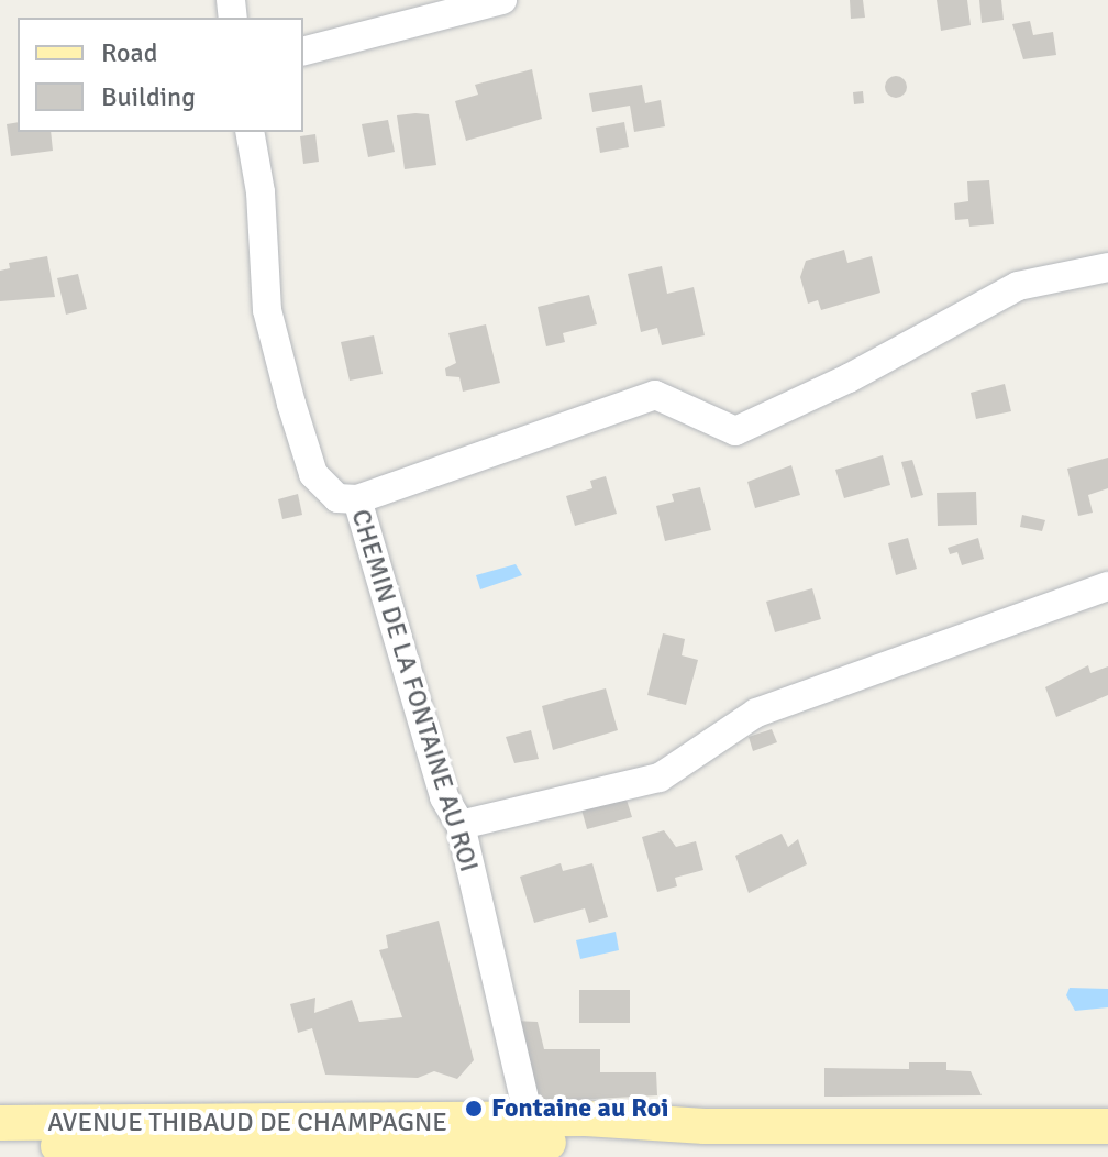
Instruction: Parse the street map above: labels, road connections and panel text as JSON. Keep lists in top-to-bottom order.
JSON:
{
  "streets": {
    "main road": ["AVENUE THIBAUD DE CHAMPAGNE"],
    "street": ["CHEMIN DE LA FONTAINE AU ROI"]
  },
  "crossings": [
    ["CHEMIN DE LA FONTAINE AU ROI", "AVENUE THIBAUD DE CHAMPAGNE"]
  ],
  "places": ["Fontaine au Roi"],
  "legend": ["Road", "Building"]
}
